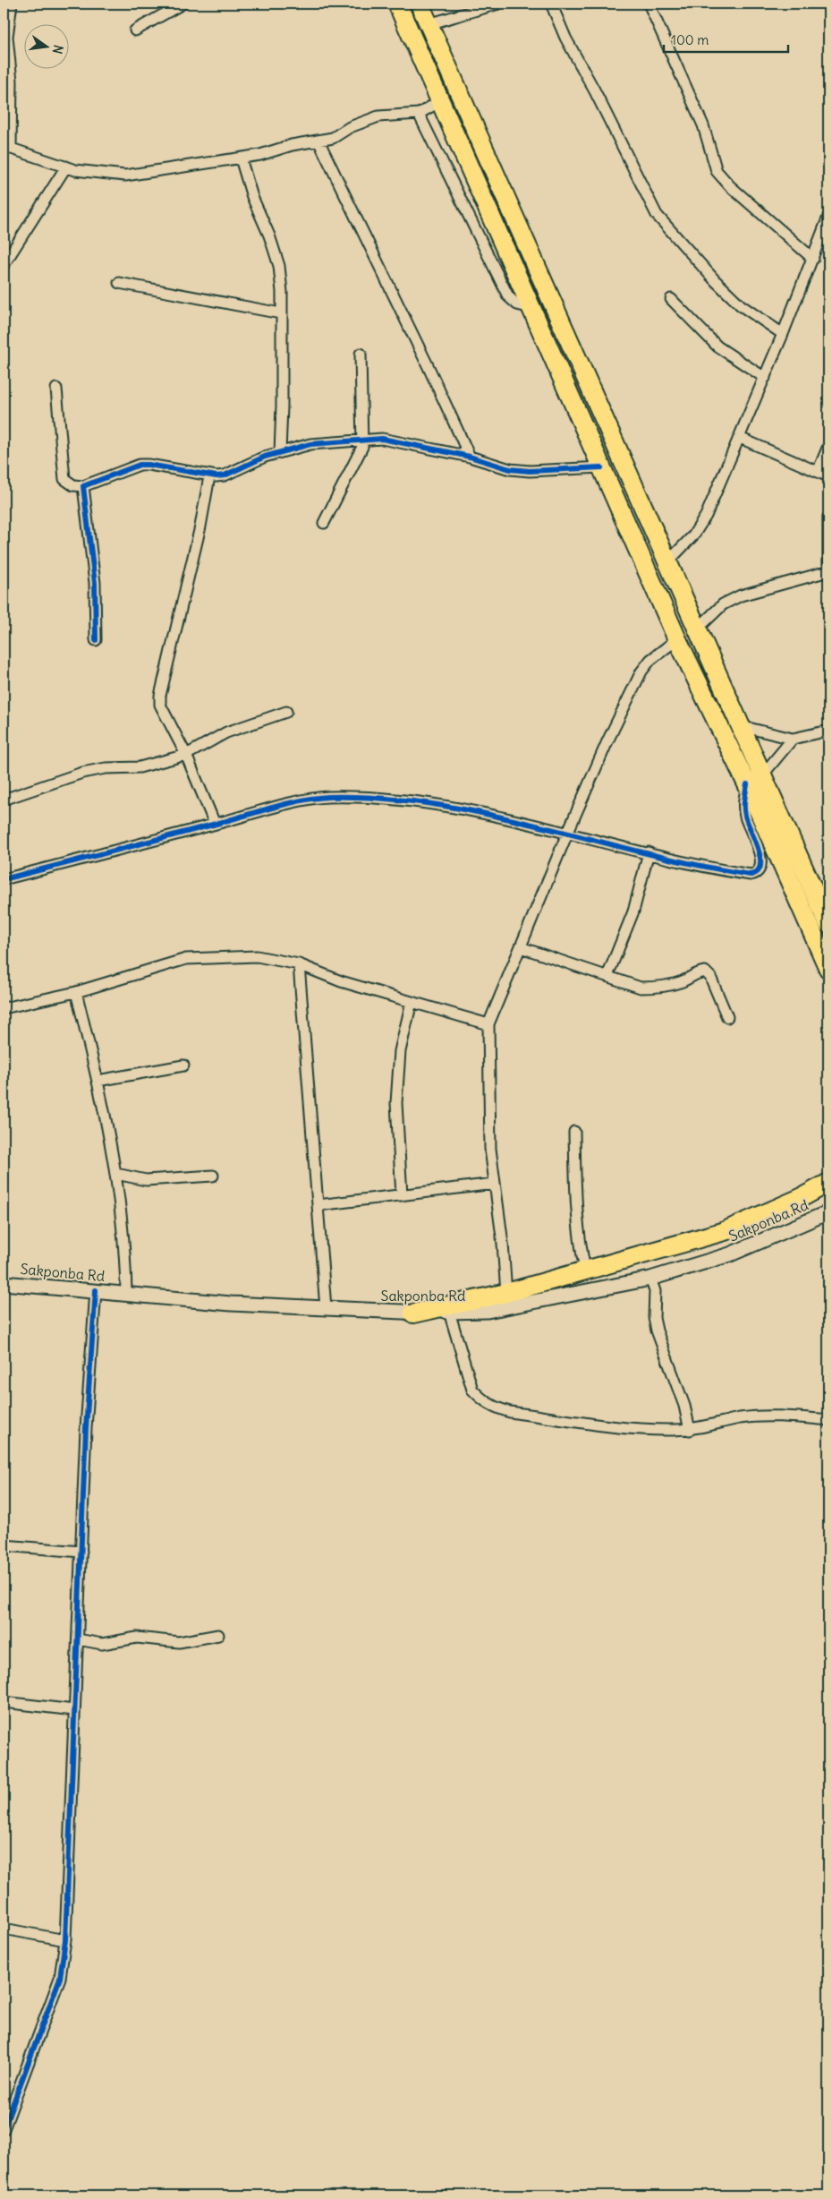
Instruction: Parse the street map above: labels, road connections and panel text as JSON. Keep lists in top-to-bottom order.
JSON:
{
  "streets": {
    "main road": ["Sakponba Rd"]
  },
  "scale_bar": "100 m",
  "north": "right"
}
